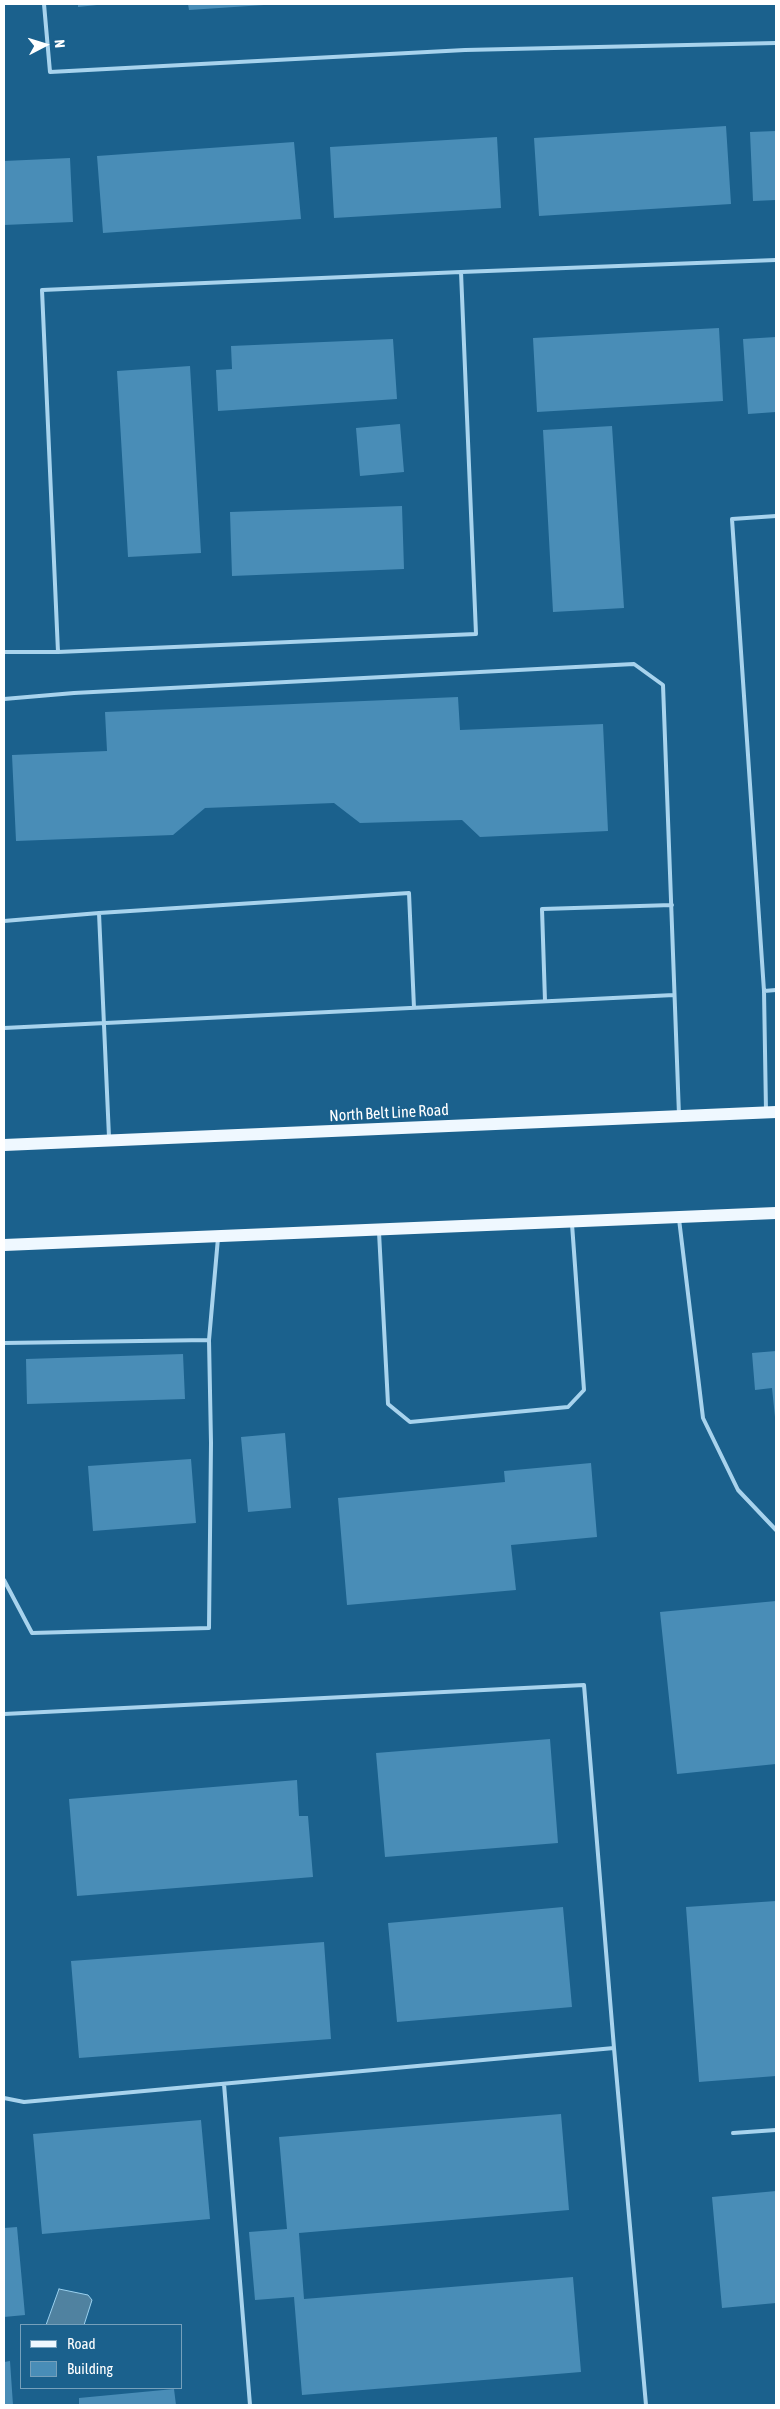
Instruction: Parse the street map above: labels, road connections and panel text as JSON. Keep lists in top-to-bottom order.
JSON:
{
  "streets": {
    "main road": ["North Belt Line Road"]
  },
  "legend": ["Road", "Building"],
  "north": "right"
}
